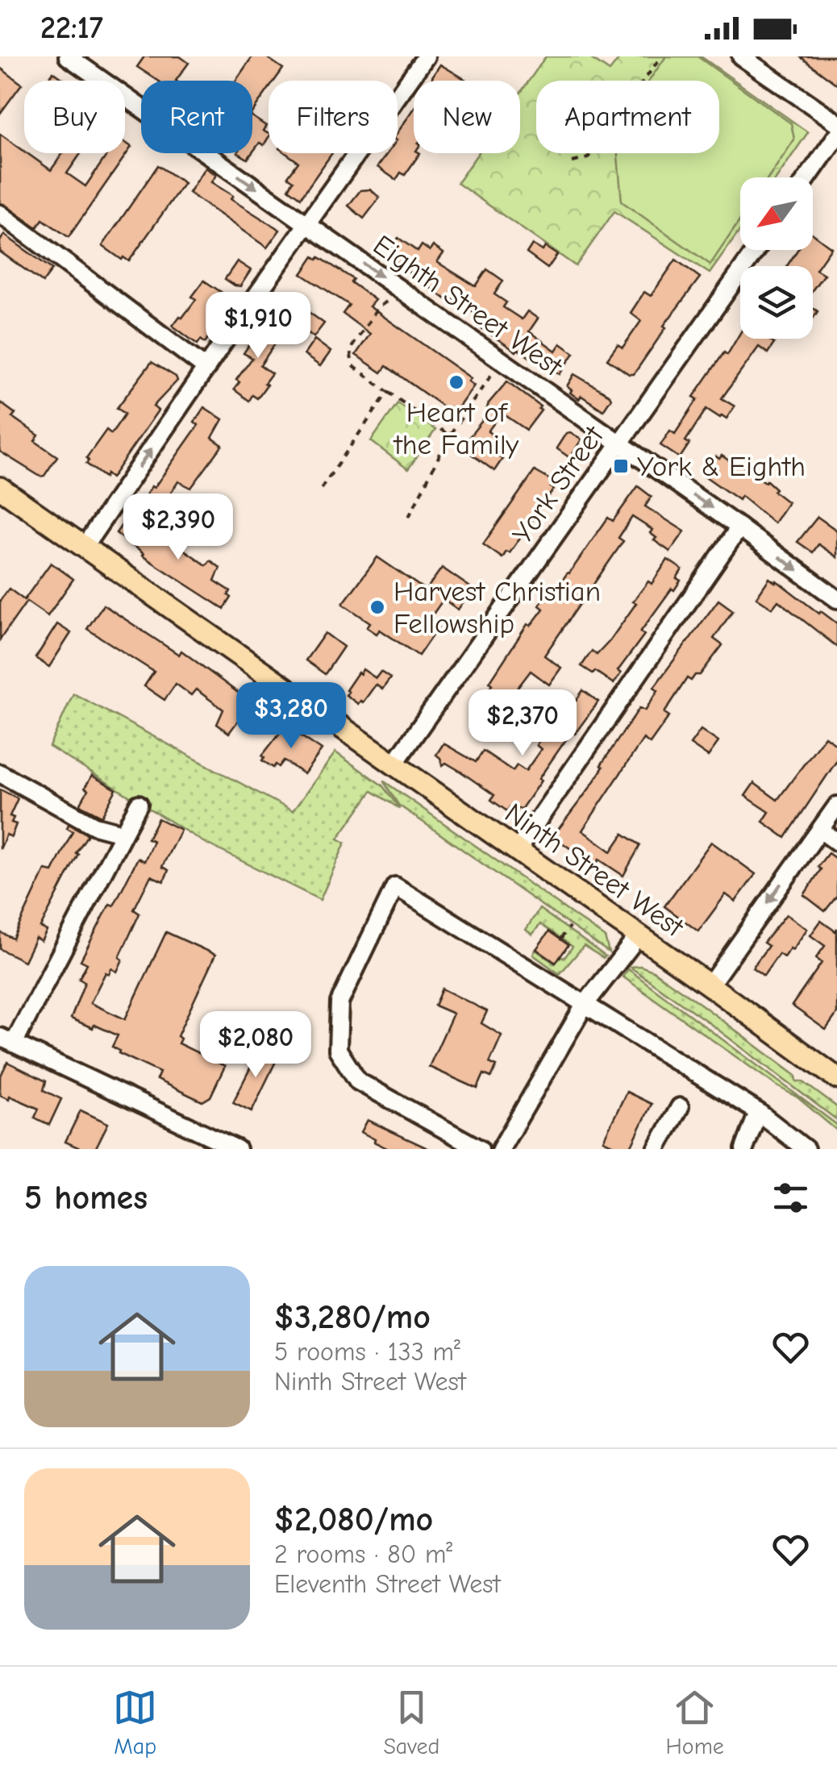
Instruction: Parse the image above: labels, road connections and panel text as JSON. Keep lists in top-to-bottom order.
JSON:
{
  "streets": {
    "main road": ["Ninth Street West"],
    "street": ["Eighth Street West", "York Street"]
  },
  "crossings": [
    ["Eighth Street West", "York Street"],
    ["York Street", "Ninth Street West"]
  ],
  "one_way": ["Eighth Street West"],
  "places": {
    "other": ["Heart of the Family", "Harvest Christian Fellowship"],
    "transit": ["York & Eighth"]
  },
  "north": "bottom left",
  "page": {
    "status": "22:17",
    "chip": [
      "Buy",
      "Rent",
      "Filters",
      "New",
      "Apartment"
    ],
    "price": [
      "$1,910",
      "$2,390",
      "$3,280",
      "$2,370",
      "$2,080"
    ],
    "heading": "5 homes",
    "list": [
      {
        "name": "$3,280/mo",
        "note": "5 rooms · 133 m² · Ninth Street West"
      },
      {
        "name": "$2,080/mo",
        "note": "2 rooms · 80 m² · Eleventh Street West"
      }
    ],
    "tabs": ["Map", "Saved", "Home"]
  }
}
